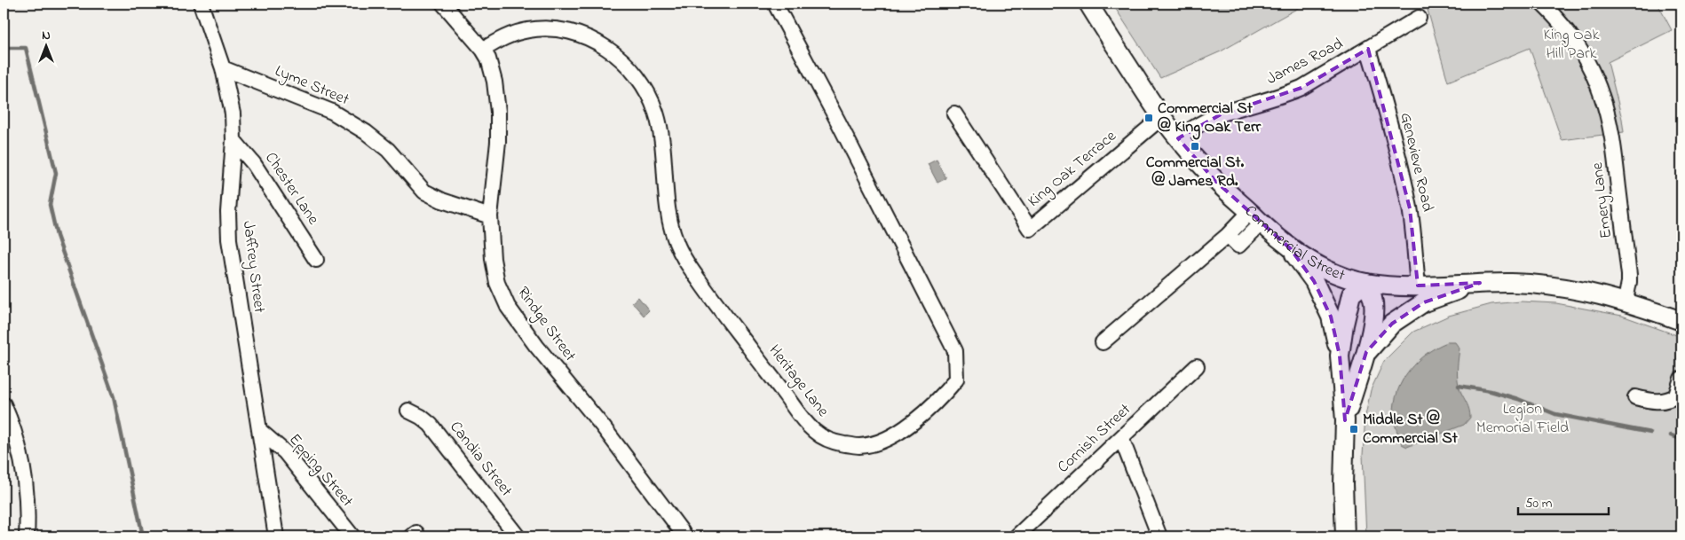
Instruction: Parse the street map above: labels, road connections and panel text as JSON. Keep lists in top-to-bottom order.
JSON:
{
  "streets": {
    "main road": ["Commercial Street"],
    "street": [
      "James Road",
      "Lyme Street",
      "Genevieve Road",
      "King Oak Terrace",
      "Chester Lane",
      "Emery Lane",
      "Jaffrey Street",
      "Rindge Street",
      "Heritage Lane",
      "Cornish Street",
      "Candia Street",
      "Epping Street"
    ]
  },
  "crossings": [
    ["James Road", "Genevieve Road"],
    ["James Road", "Commercial Street"],
    ["Lyme Street", "Jaffrey Street"],
    ["Lyme Street", "Rindge Street"],
    ["Genevieve Road", "Commercial Street"],
    ["King Oak Terrace", "Commercial Street"],
    ["Chester Lane", "Jaffrey Street"],
    ["Emery Lane", "Commercial Street"],
    ["Jaffrey Street", "Epping Street"],
    ["Rindge Street", "Heritage Lane"]
  ],
  "parks": ["King Oak Hill Park", "Legion Memorial Field"],
  "places": {
    "transit": ["Commercial St @ King Oak Terr", "Commercial St. @ James Rd.", "Middle St @ Commercial St"]
  },
  "scale_bar": "50 m",
  "north": "top"
}
